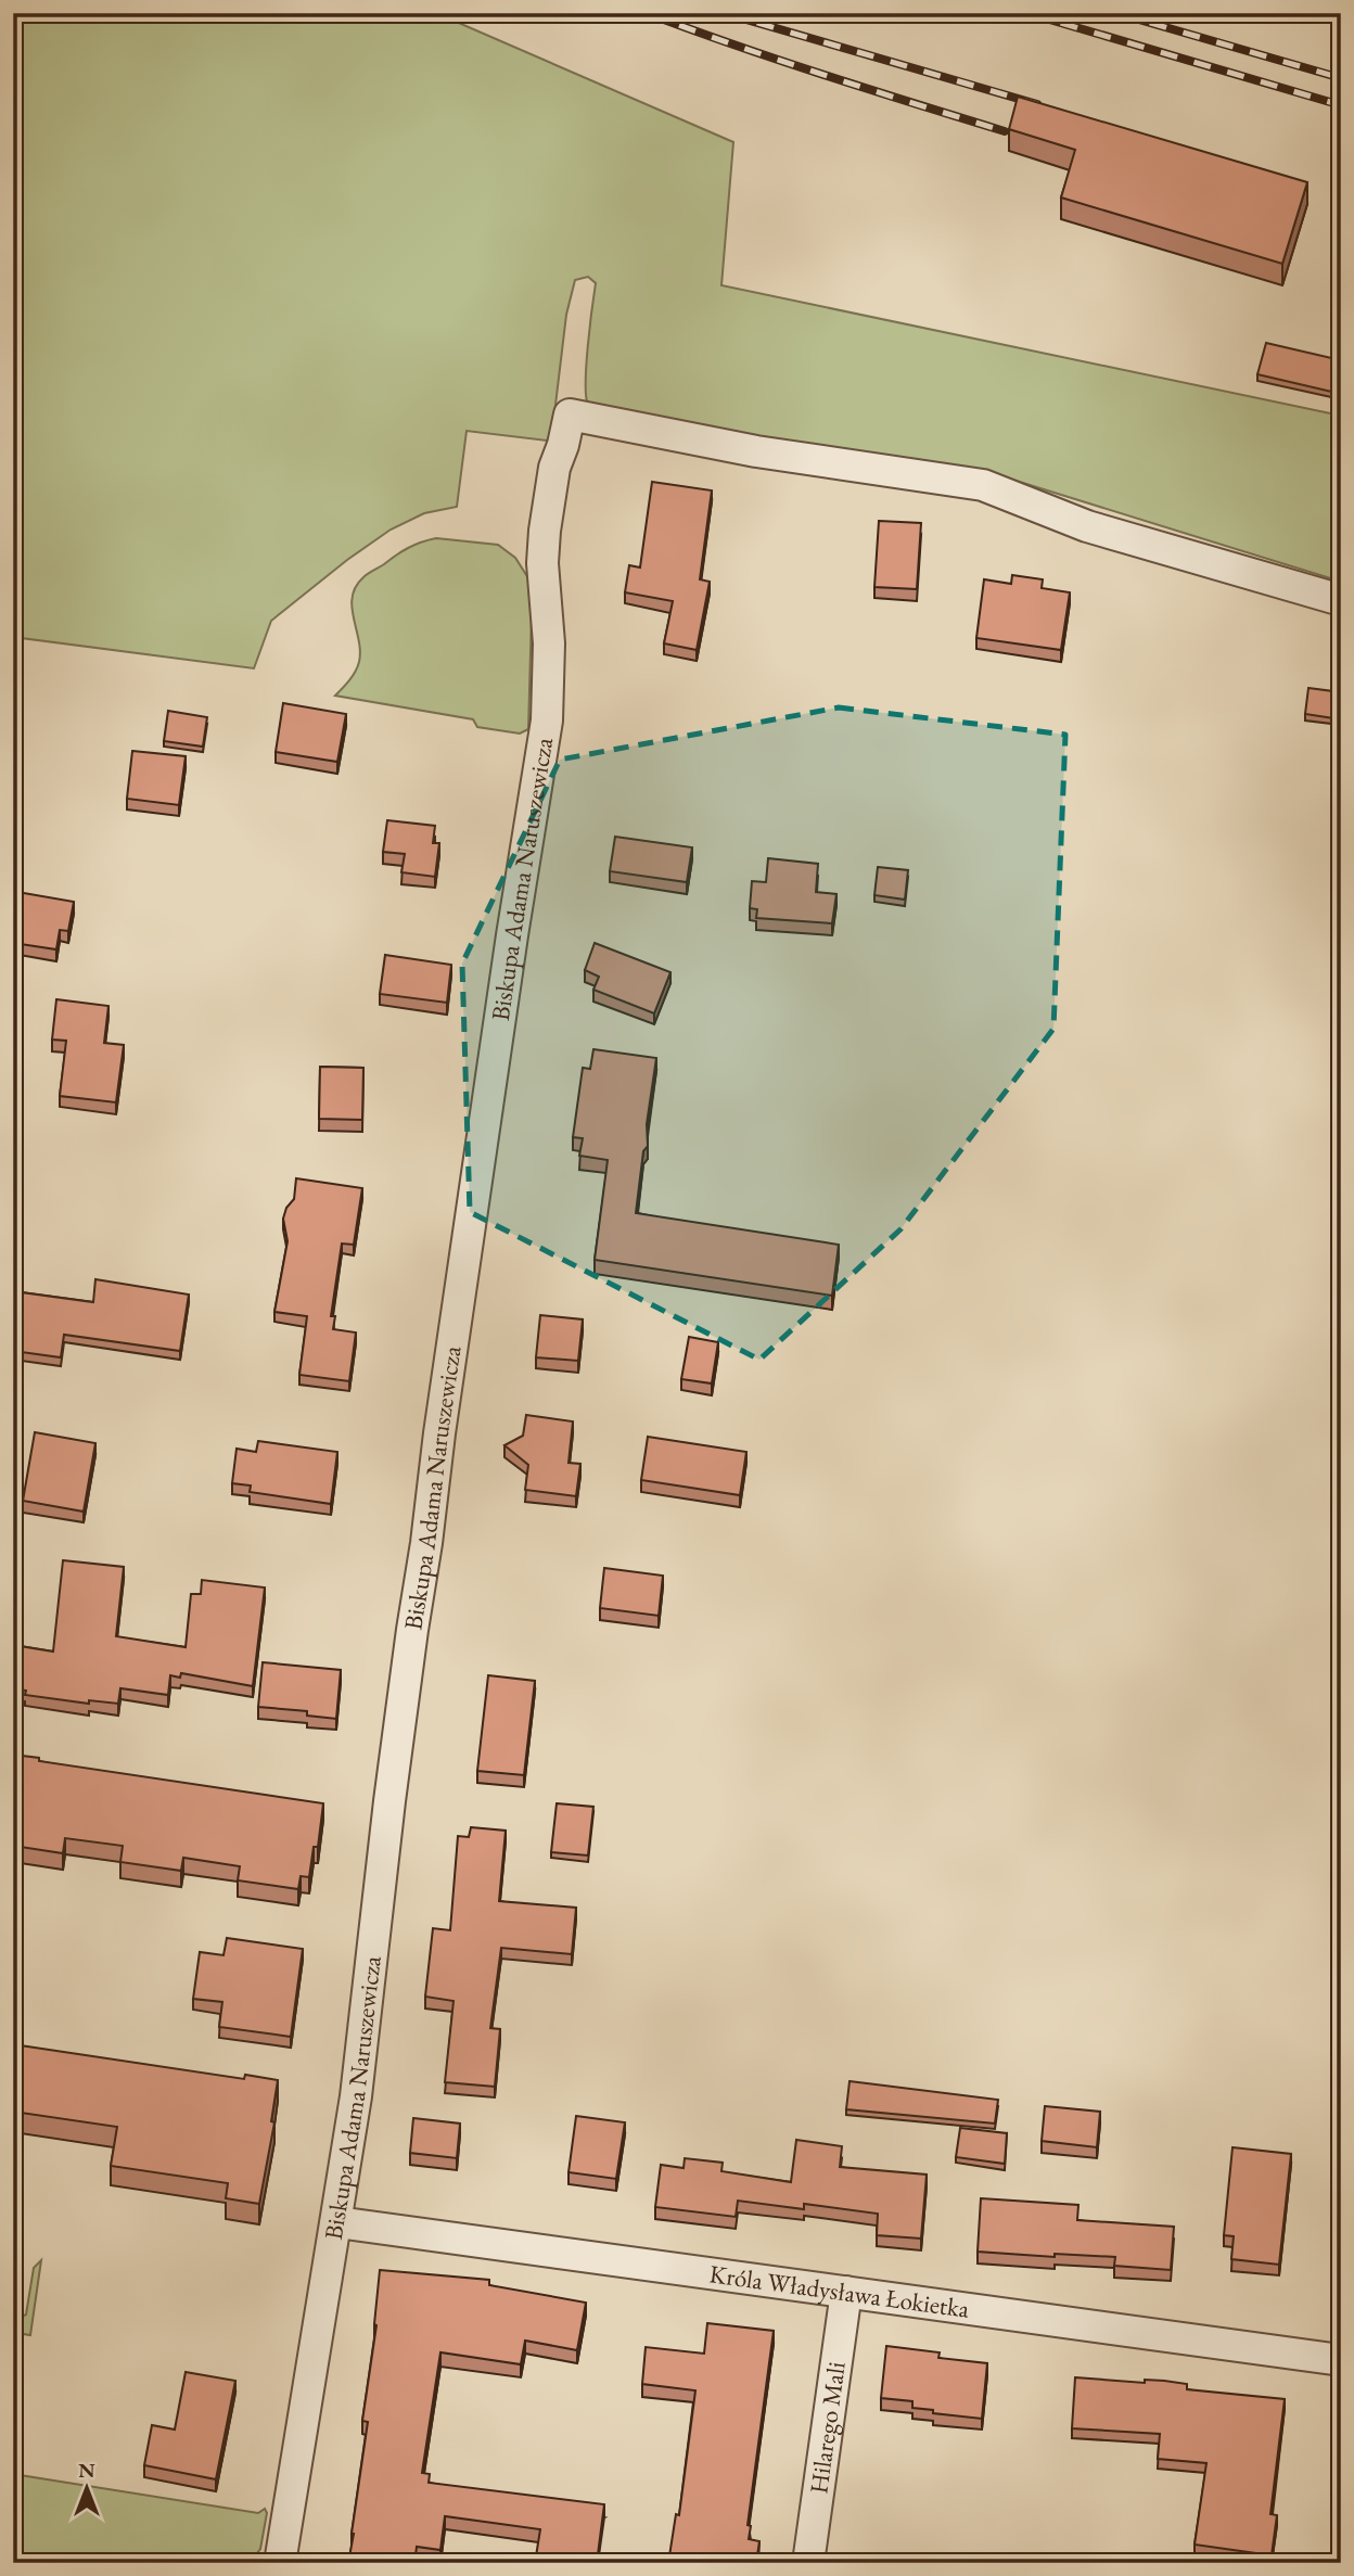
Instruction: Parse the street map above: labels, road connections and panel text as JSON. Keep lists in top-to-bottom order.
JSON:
{
  "streets": {
    "street": ["Biskupa Adama Naruszewicza", "Króla Władysława Łokietka", "Hilarego Mali"]
  },
  "crossings": [
    ["Biskupa Adama Naruszewicza", "Króla Władysława Łokietka"],
    ["Króla Władysława Łokietka", "Hilarego Mali"]
  ],
  "north": "top"
}
